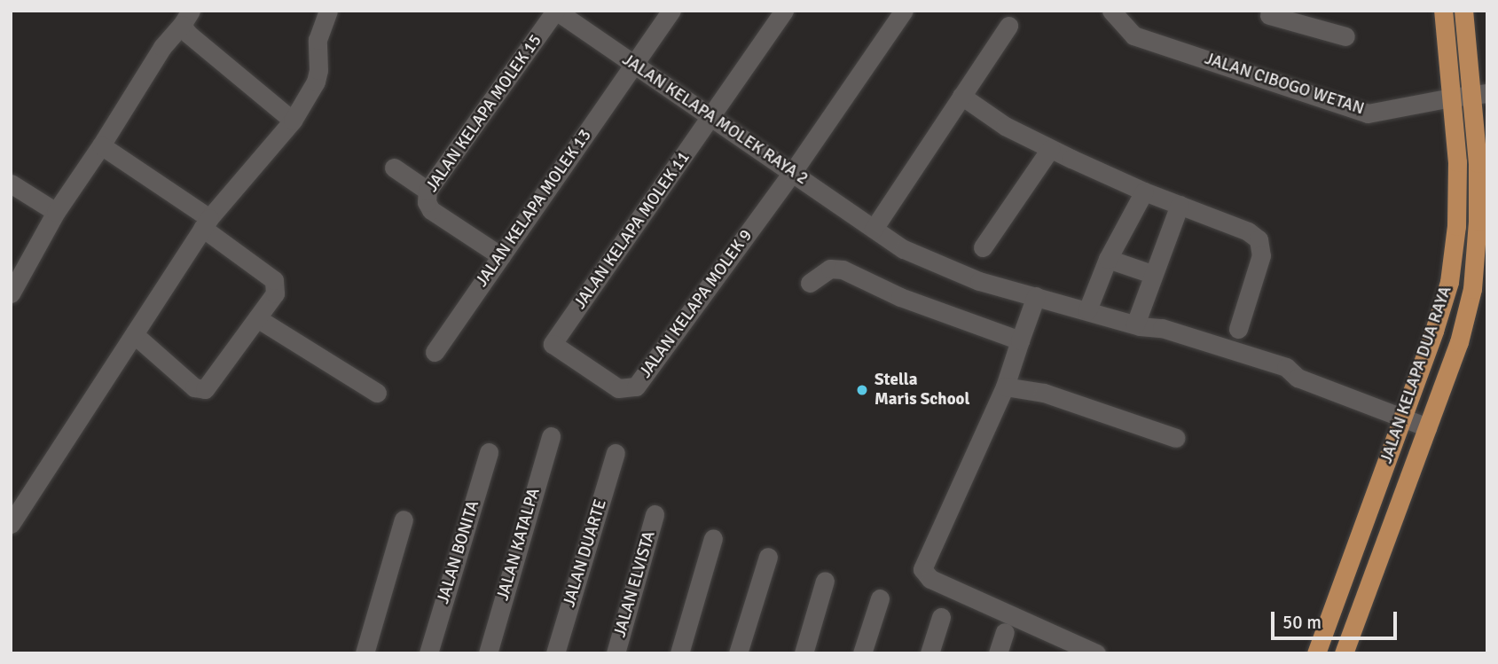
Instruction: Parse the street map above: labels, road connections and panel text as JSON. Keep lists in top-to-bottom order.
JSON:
{
  "streets": {
    "main road": ["JALAN KELAPA DUA RAYA"],
    "street": [
      "JALAN CIBOGO WETAN",
      "JALAN KELAPA MOLEK 15",
      "JALAN KELAPA MOLEK RAYA 2",
      "JALAN KELAPA MOLEK 13",
      "JALAN KELAPA MOLEK 11",
      "JALAN KELAPA MOLEK 9",
      "JALAN KATALPA",
      "JALAN BONITA",
      "JALAN DUARTE",
      "JALAN ELVISTA"
    ]
  },
  "crossings": [
    ["JALAN CIBOGO WETAN", "JALAN KELAPA DUA RAYA"],
    ["JALAN KELAPA MOLEK 15", "JALAN KELAPA MOLEK RAYA 2"],
    ["JALAN KELAPA MOLEK 15", "JALAN KELAPA MOLEK 13"],
    ["JALAN KELAPA MOLEK RAYA 2", "JALAN KELAPA MOLEK 13"],
    ["JALAN KELAPA MOLEK RAYA 2", "JALAN KELAPA MOLEK 11"],
    ["JALAN KELAPA MOLEK RAYA 2", "JALAN KELAPA MOLEK 9"],
    ["JALAN KELAPA MOLEK RAYA 2", "JALAN KELAPA DUA RAYA"],
    ["JALAN KELAPA MOLEK 11", "JALAN KELAPA MOLEK 9"]
  ],
  "places": ["Stella Maris School"],
  "scale_bar": "50 m"
}
